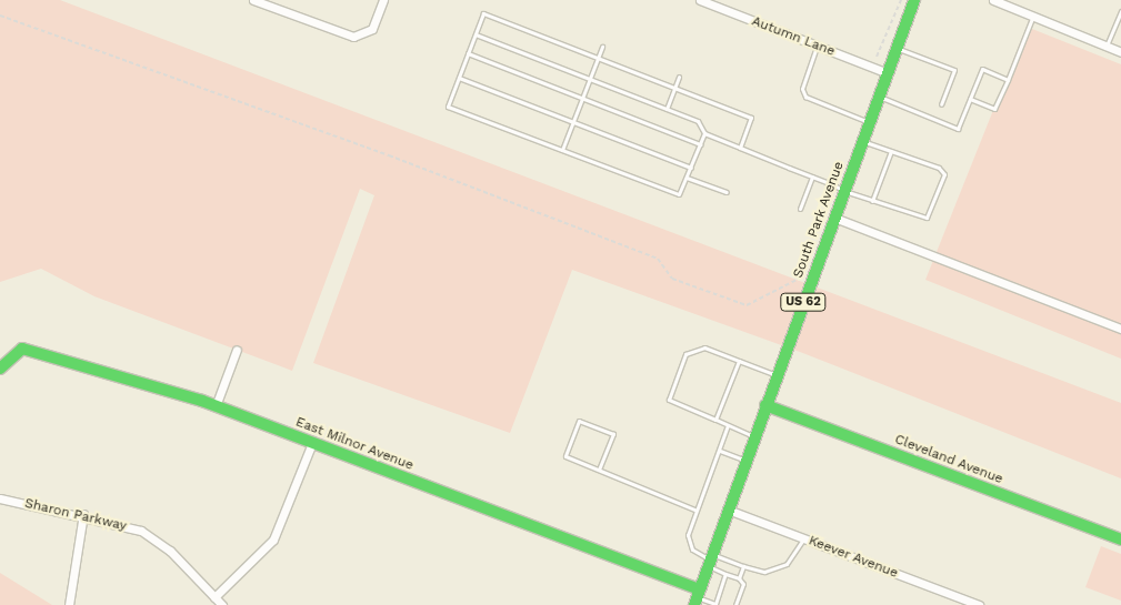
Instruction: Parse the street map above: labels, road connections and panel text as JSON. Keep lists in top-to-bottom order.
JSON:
{
  "streets": {
    "street": [
      "Autumn Lane",
      "South Park Avenue",
      "US 62",
      "East Milnor Avenue",
      "Cleveland Avenue",
      "Sharon Parkway",
      "Keever Avenue"
    ]
  },
  "crossings": [
    ["Autumn Lane", "South Park Avenue"],
    ["South Park Avenue", "East Milnor Avenue"],
    ["South Park Avenue", "Cleveland Avenue"],
    ["South Park Avenue", "Keever Avenue"]
  ]
}
